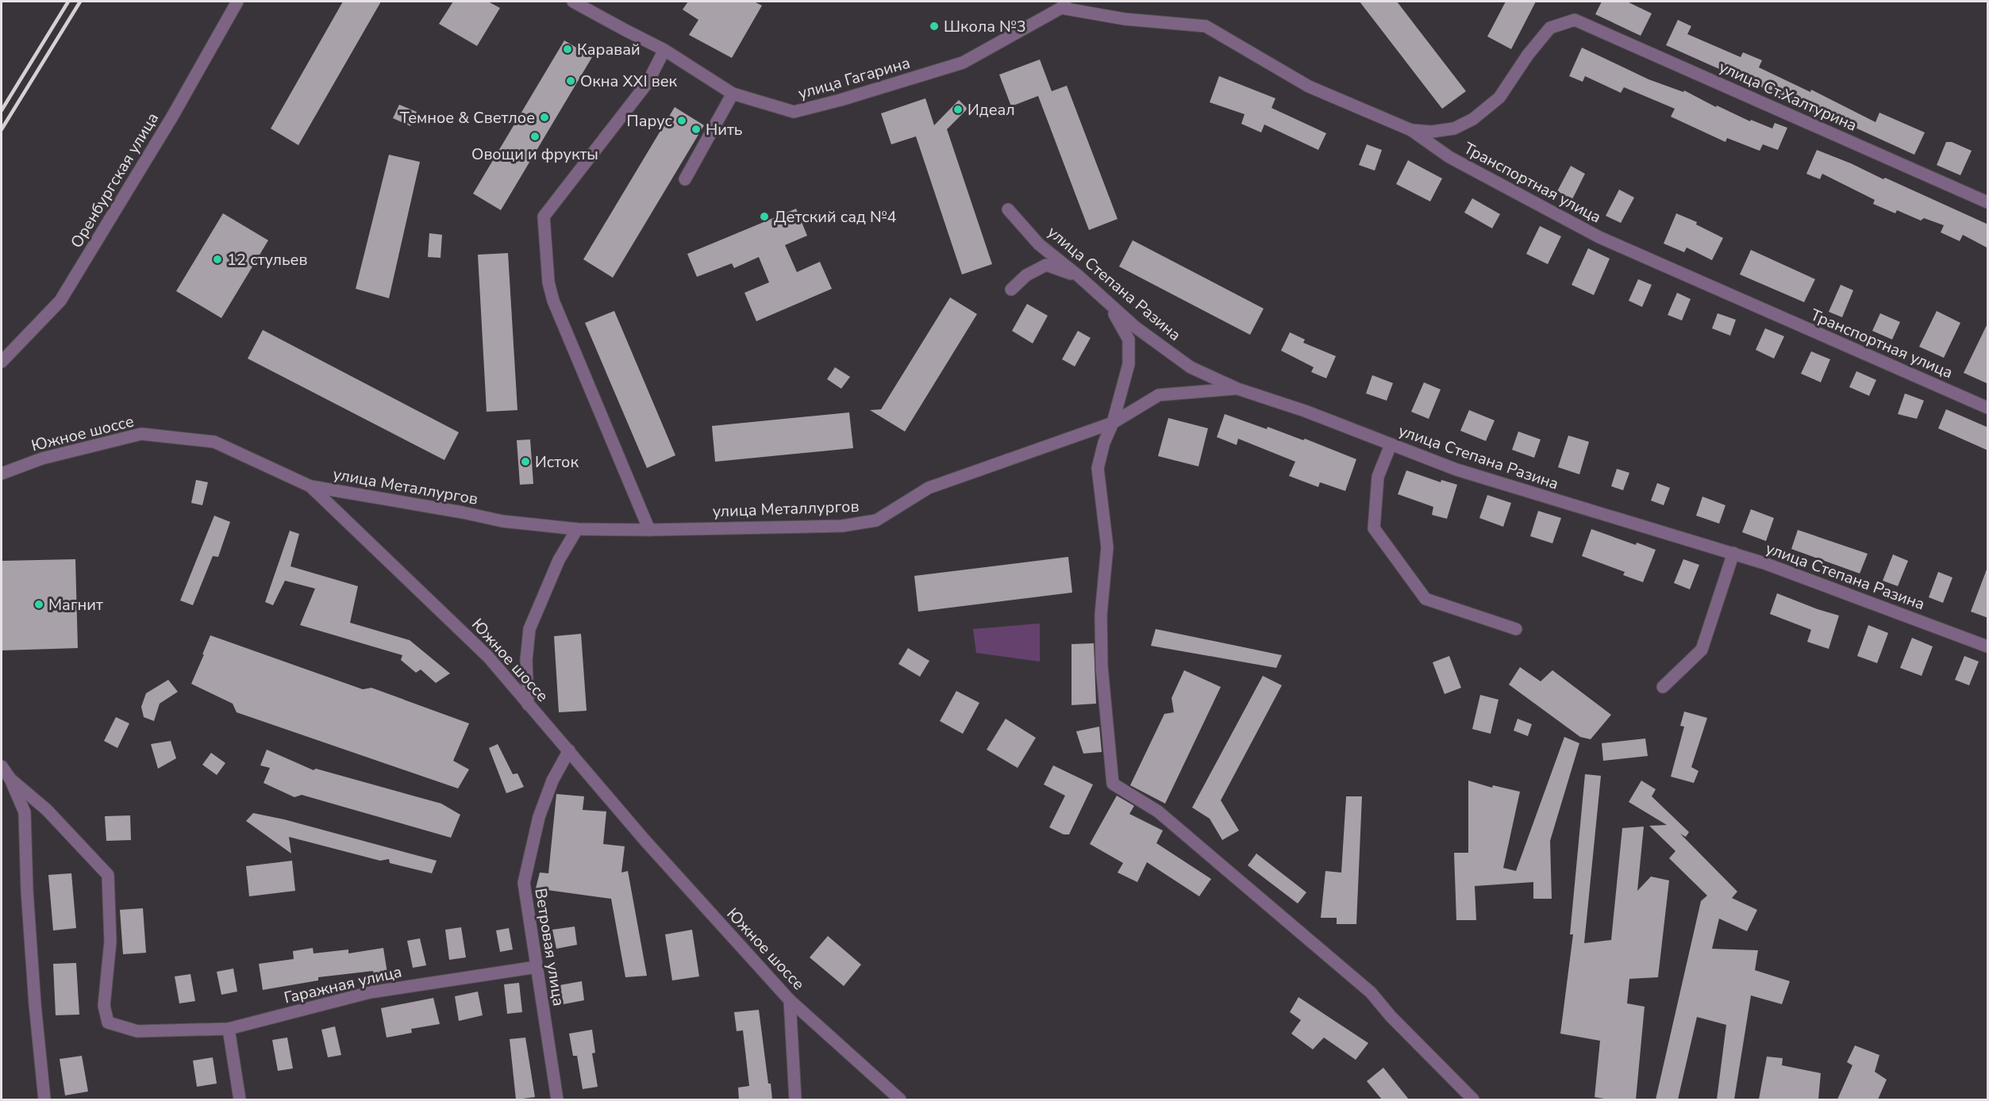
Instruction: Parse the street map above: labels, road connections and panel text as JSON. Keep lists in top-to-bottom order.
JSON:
{
  "streets": {
    "street": [
      "улица Гагарина",
      "улица Ст.Халтурина",
      "Оренбургская улица",
      "Транспортная улица",
      "улица Степана Разина",
      "Южное шоссе",
      "улица Металлургов",
      "Ветровая улица",
      "Гаражная улица"
    ]
  },
  "crossings": [
    ["улица Гагарина", "Транспортная улица"],
    ["улица Ст.Халтурина", "Транспортная улица"],
    ["улица Степана Разина", "улица Металлургов"],
    ["Южное шоссе", "улица Металлургов"],
    ["Южное шоссе", "Ветровая улица"],
    ["Ветровая улица", "Гаражная улица"]
  ],
  "places": [
    "Школа №3",
    "Каравай",
    "Окна XXI век",
    "Идеал",
    "Темное & Светлое",
    "Парус",
    "Нить",
    "Овощи и фрукты",
    "Детский сад №4",
    "12 стульев",
    "Исток",
    "Магнит"
  ]
}
